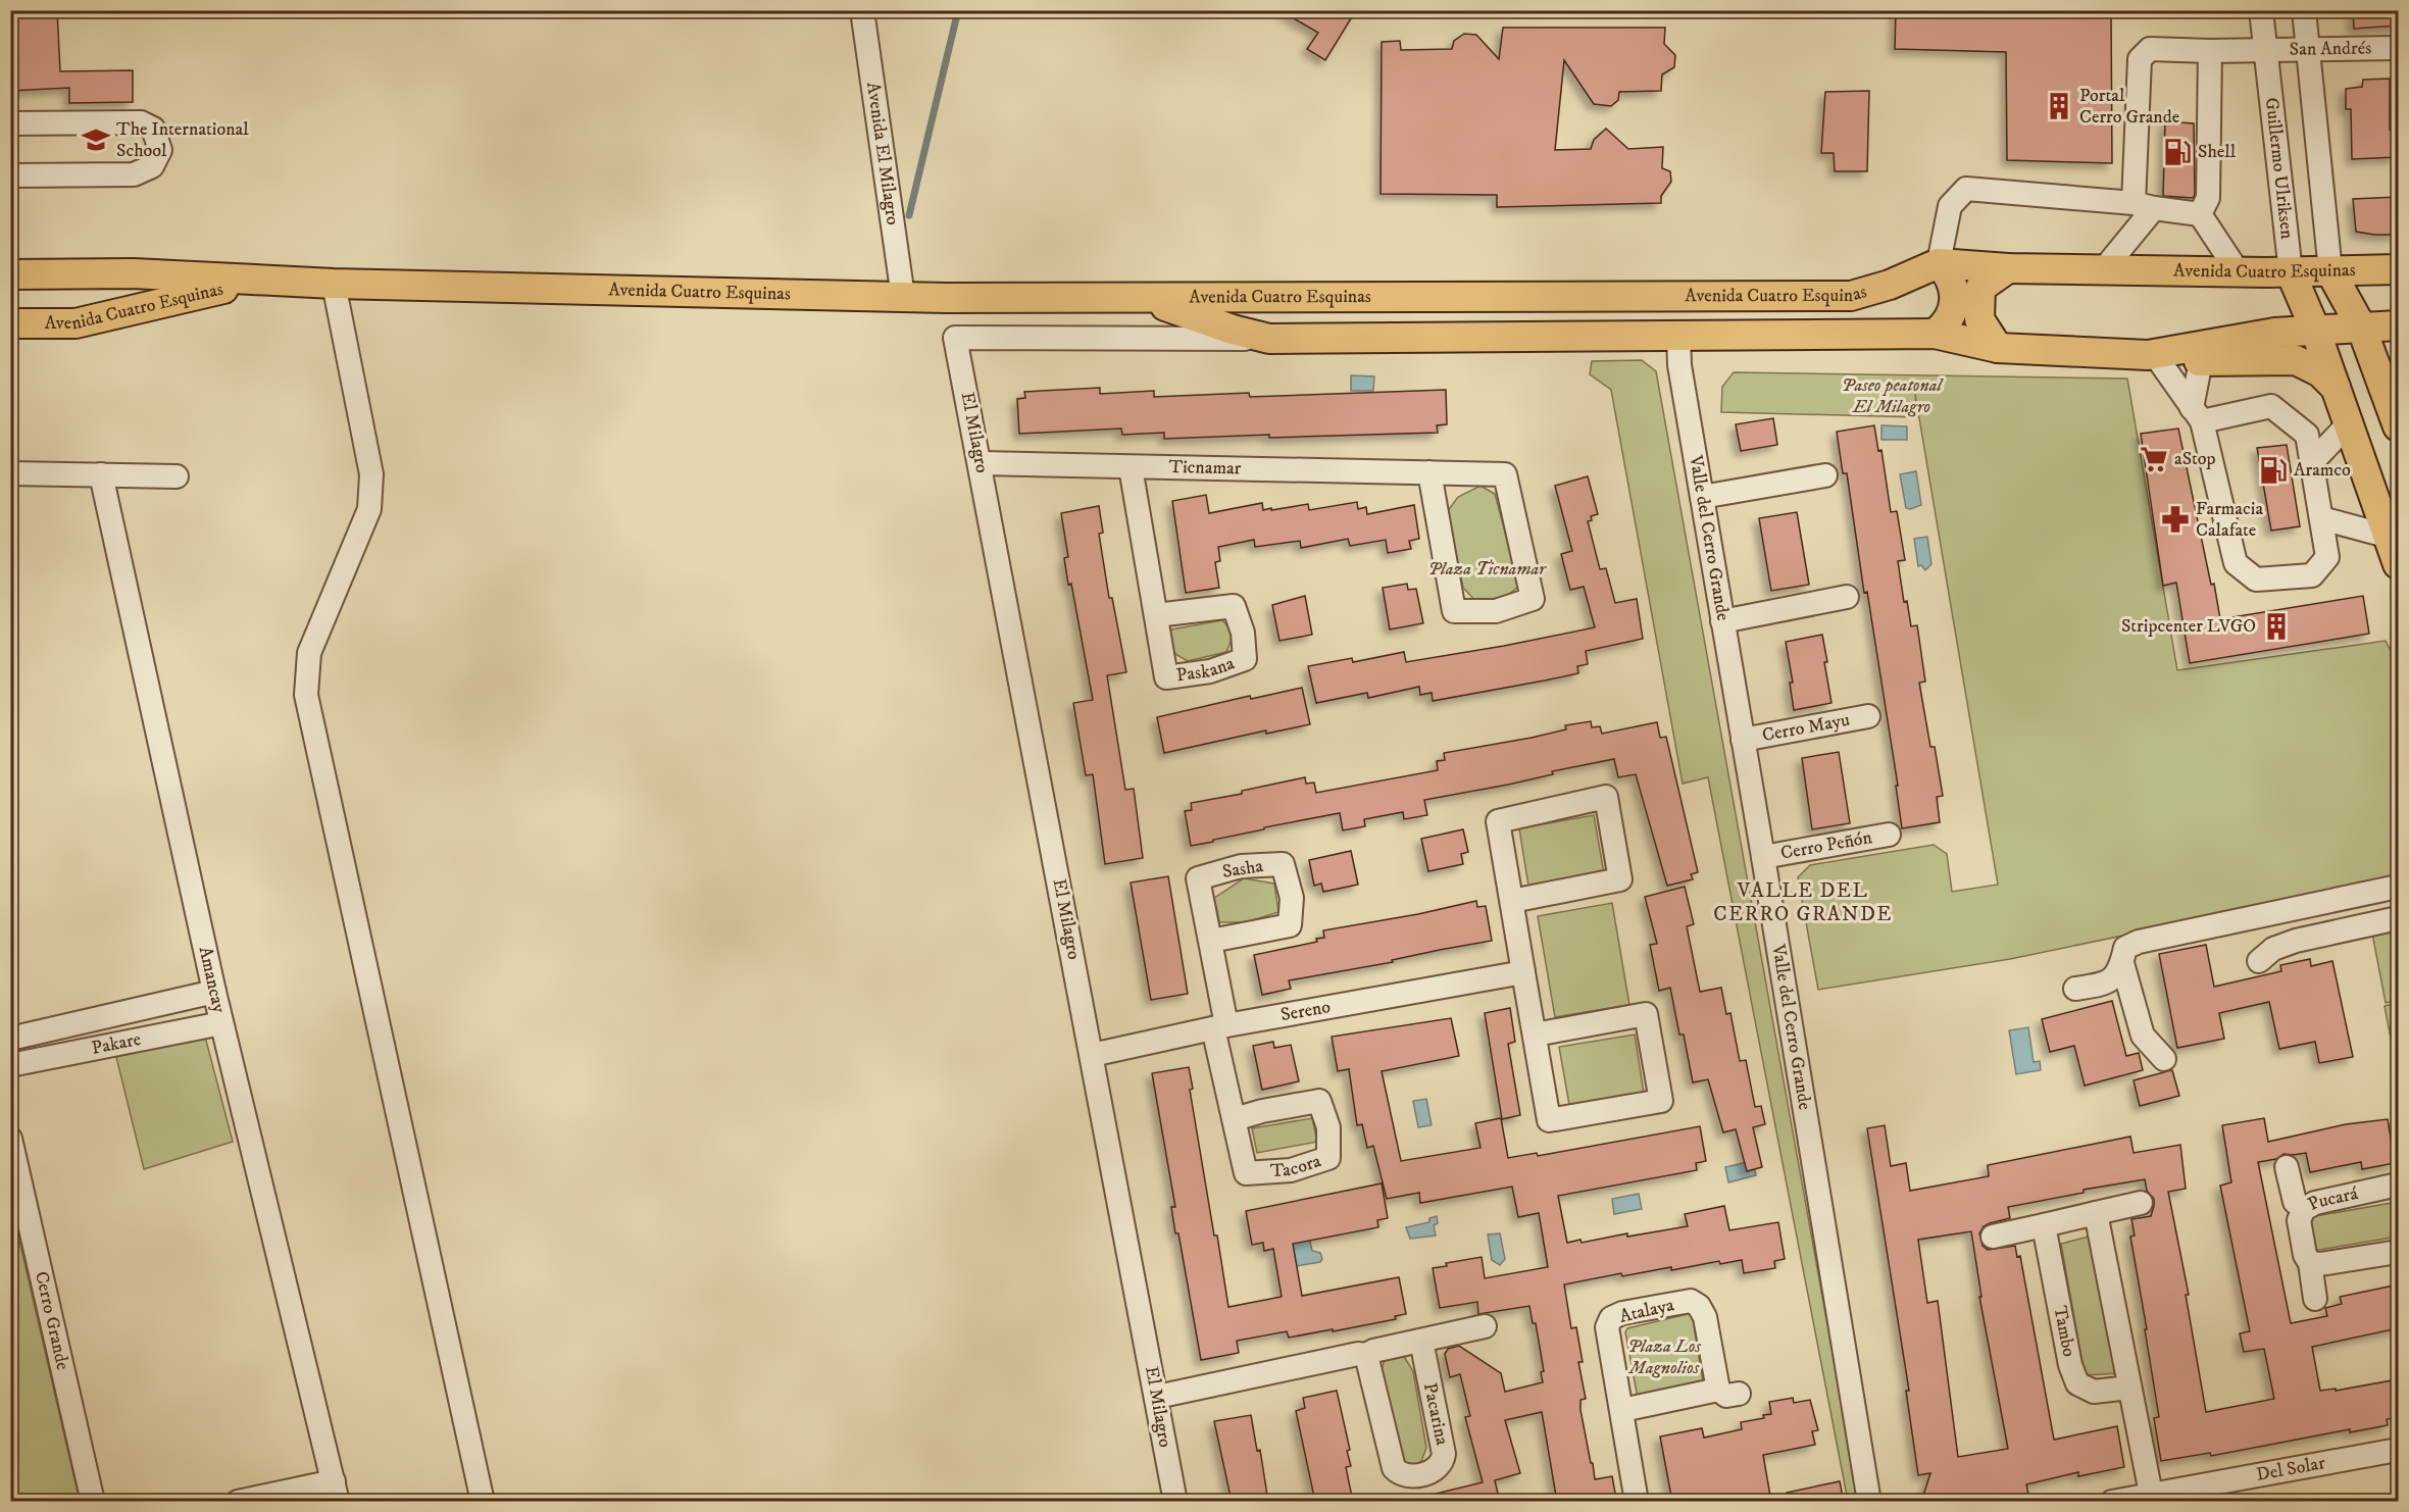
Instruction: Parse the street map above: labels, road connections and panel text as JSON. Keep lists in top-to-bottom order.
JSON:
{
  "streets": {
    "main road": ["Guillermo Ulriksen", "Avenida Cuatro Esquinas"],
    "street": [
      "San Andrés",
      "Avenida El Milagro",
      "El Milagro",
      "Ticnamar",
      "Valle del Cerro Grande",
      "Cerro Mayu",
      "Cerro Peñón",
      "Sasha",
      "Amancay",
      "Sereno",
      "Pakare",
      "Pucará",
      "Atalaya",
      "Cerro Grande",
      "Tambo",
      "Pacarina",
      "Del Solar"
    ]
  },
  "crossings": [
    ["San Andrés", "Guillermo Ulriksen"],
    ["Avenida El Milagro", "Avenida Cuatro Esquinas"],
    ["Guillermo Ulriksen", "Avenida Cuatro Esquinas"],
    ["Avenida Cuatro Esquinas", "El Milagro"],
    ["Avenida Cuatro Esquinas", "Valle del Cerro Grande"],
    ["El Milagro", "Ticnamar"],
    ["El Milagro", "Sereno"],
    ["Valle del Cerro Grande", "Cerro Mayu"],
    ["Valle del Cerro Grande", "Cerro Peñón"],
    ["Sasha", "Sereno"],
    ["Amancay", "Pakare"]
  ],
  "districts": ["VALLE DEL CERRO GRANDE"],
  "parks": ["Paseo peatonal El Milagro", "Plaza Ticnamar", "Plaza Los Magnolios"],
  "places": {
    "building": ["Portal Cerro Grande", "Stripcenter LVGO"],
    "school or university": ["The International School"],
    "fuel station": ["Shell", "Aramco"],
    "supermarket": ["aStop"],
    "pharmacy": ["Farmacia Calafate"]
  }
}
